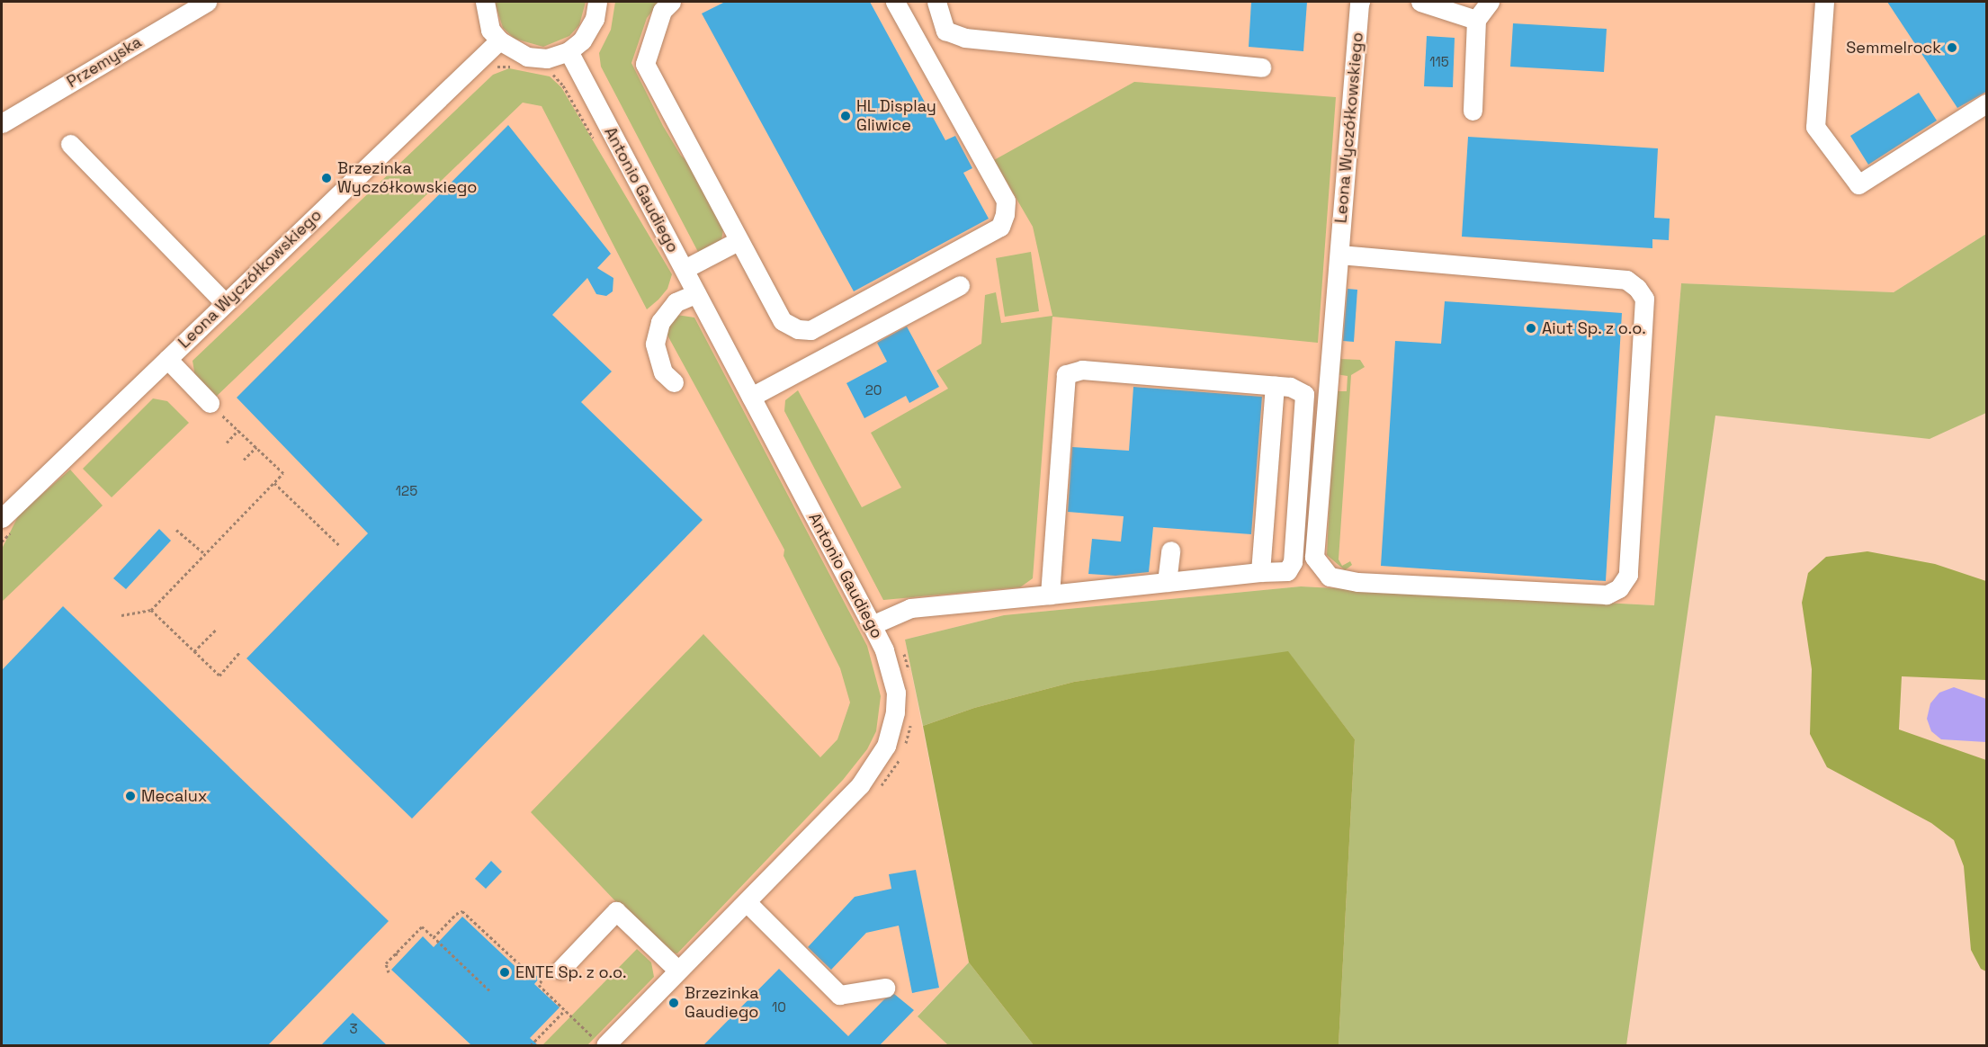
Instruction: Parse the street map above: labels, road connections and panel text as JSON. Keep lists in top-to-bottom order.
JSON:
{
  "streets": {
    "street": ["Przemyska", "Leona Wyczółkowskiego", "Antonio Gaudiego"]
  },
  "places": [
    "Semmelrock",
    "HL Display Gliwice",
    "Brzezinka Wyczółkowskiego",
    "Aiut Sp. z o.o.",
    "Mecalux",
    "ENTE Sp. z o.o.",
    "Brzezinka Gaudiego"
  ],
  "house_numbers": [
    "115",
    "20",
    "125",
    "10",
    "3"
  ]
}
